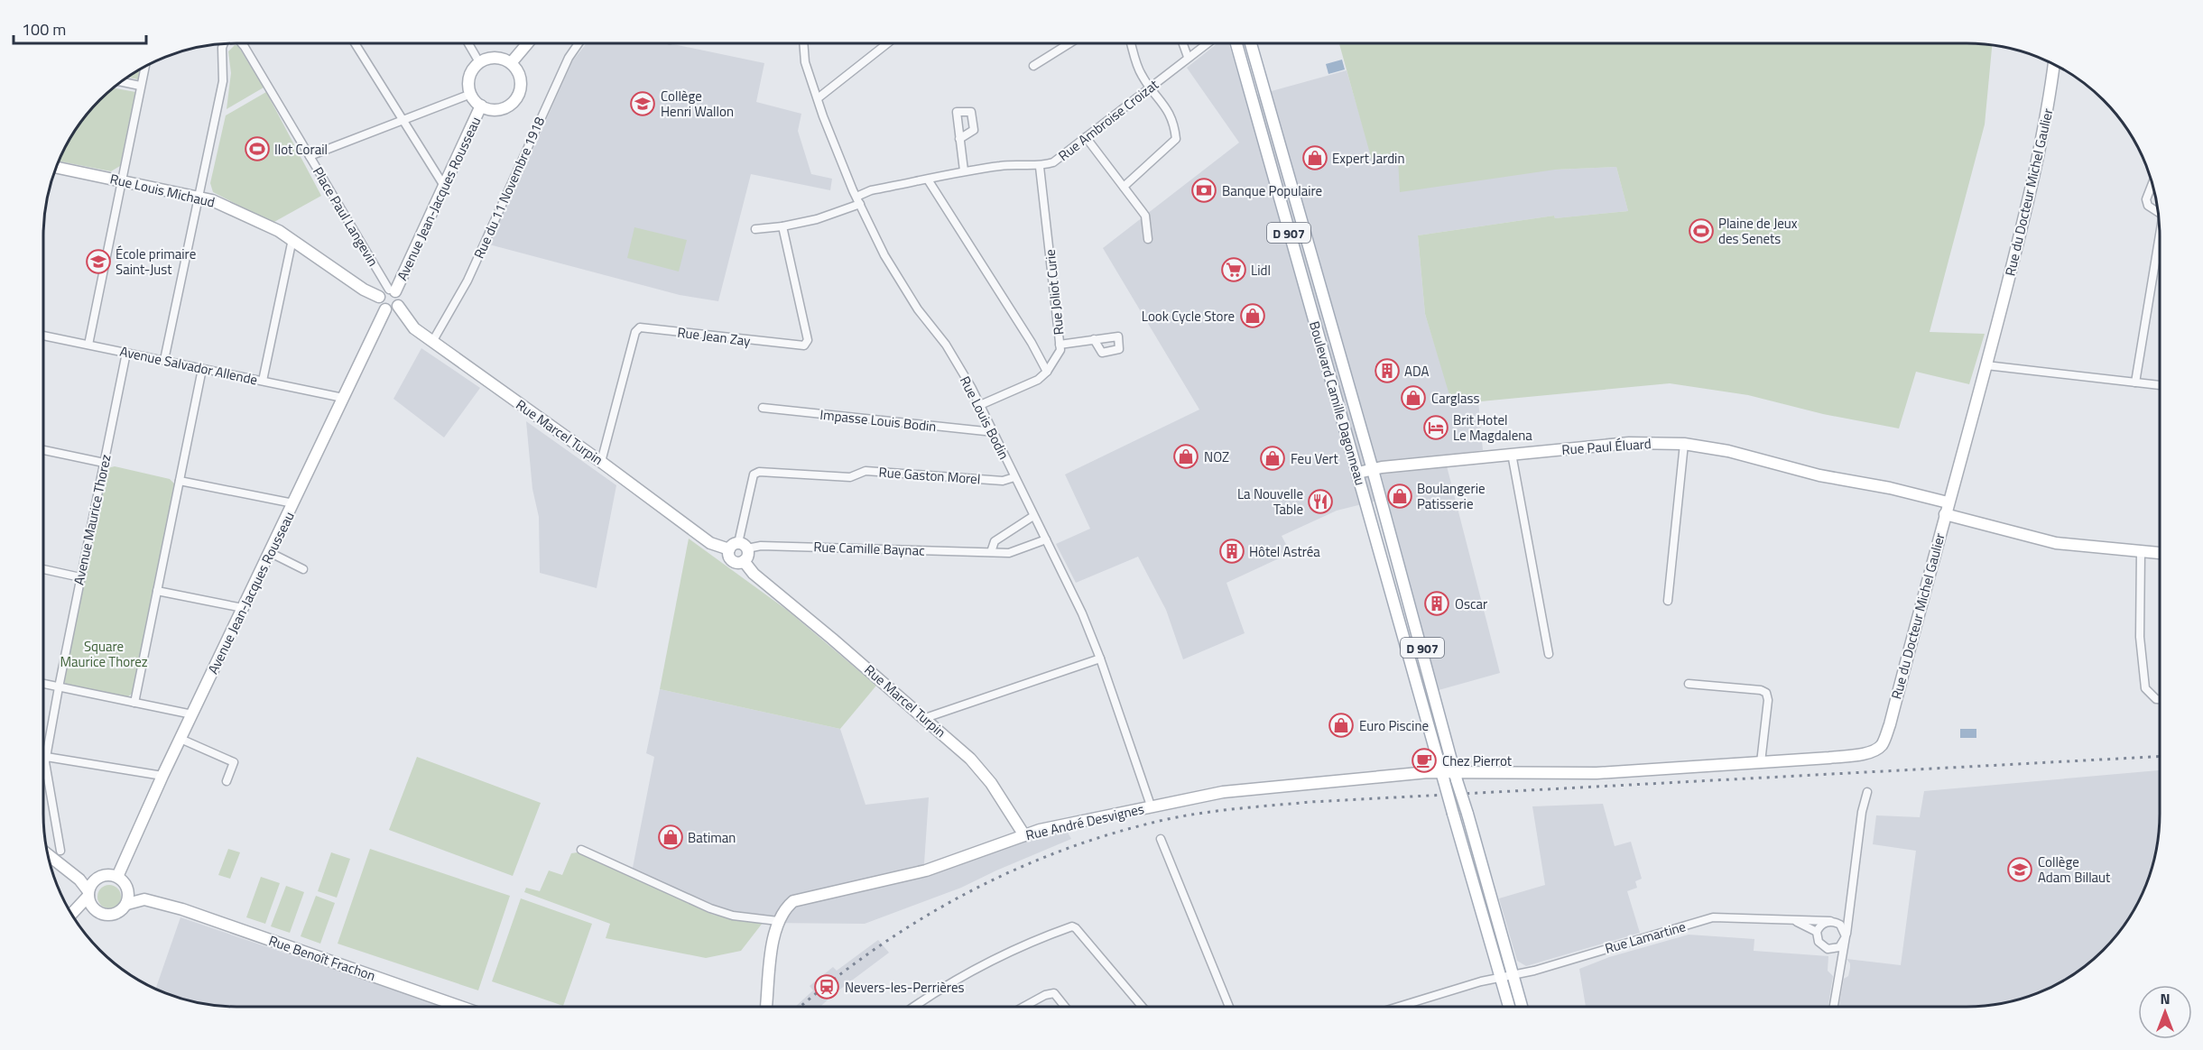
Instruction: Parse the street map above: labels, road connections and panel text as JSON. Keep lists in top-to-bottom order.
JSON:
{
  "streets": {
    "street": [
      "Rue Ambroise Croizat",
      "Rue du 11 Novembre 1918",
      "Rue Louis Michaud",
      "Rue du Docteur Michel Gaulier",
      "Avenue Jean-Jacques Rousseau",
      "Place Paul Langevin",
      "D 907",
      "Rue Joliot Curie",
      "Rue Jean Zay",
      "Avenue Salvador Allende",
      "Boulevard Camille Dagonneau",
      "Rue Louis Bodin",
      "Impasse Louis Bodin",
      "Rue Marcel Turpin",
      "Rue Paul Éluard",
      "Rue Gaston Morel",
      "Avenue Maurice Thorez",
      "Rue Camille Baynac",
      "Rue André Desvignes",
      "Rue Lamartine",
      "Rue Benoît Frachon"
    ]
  },
  "crossings": [
    ["Rue Ambroise Croizat", "Rue Joliot Curie"],
    ["Rue du 11 Novembre 1918", "Rue Marcel Turpin"],
    ["Rue Louis Michaud", "Avenue Jean-Jacques Rousseau"],
    ["Rue Louis Michaud", "Place Paul Langevin"],
    ["Rue Louis Michaud", "Rue Marcel Turpin"],
    ["Rue du Docteur Michel Gaulier", "D 907"],
    ["Rue du Docteur Michel Gaulier", "Boulevard Camille Dagonneau"],
    ["Rue du Docteur Michel Gaulier", "Rue Paul Éluard"],
    ["Rue du Docteur Michel Gaulier", "Rue André Desvignes"],
    ["Avenue Jean-Jacques Rousseau", "Place Paul Langevin"],
    ["Avenue Jean-Jacques Rousseau", "Avenue Salvador Allende"],
    ["Avenue Jean-Jacques Rousseau", "Rue Marcel Turpin"],
    ["Place Paul Langevin", "Rue Marcel Turpin"],
    ["D 907", "Boulevard Camille Dagonneau"],
    ["D 907", "Rue André Desvignes"],
    ["D 907", "Rue Lamartine"],
    ["Rue Joliot Curie", "Rue Louis Bodin"],
    ["Rue Jean Zay", "Rue Marcel Turpin"],
    ["Avenue Salvador Allende", "Avenue Maurice Thorez"],
    ["Boulevard Camille Dagonneau", "Rue Paul Éluard"],
    ["Boulevard Camille Dagonneau", "Rue André Desvignes"],
    ["Rue Louis Bodin", "Impasse Louis Bodin"],
    ["Rue Louis Bodin", "Rue Gaston Morel"],
    ["Rue Louis Bodin", "Rue Camille Baynac"],
    ["Rue Louis Bodin", "Rue André Desvignes"],
    ["Rue Marcel Turpin", "Rue Gaston Morel"],
    ["Rue Marcel Turpin", "Rue Camille Baynac"],
    ["Rue Marcel Turpin", "Rue André Desvignes"],
    ["Rue Gaston Morel", "Rue Camille Baynac"]
  ],
  "parks": ["Square Maurice Thorez"],
  "places": {
    "school or university": ["Collège Henri Wallon", "École primaire Saint-Just", "Collège Adam Billaut"],
    "sports": ["Ilot Corail", "Plaine de Jeux des Senets"],
    "shop": [
      "Expert Jardin",
      "Look Cycle Store",
      "Carglass",
      "NOZ",
      "Feu Vert",
      "Boulangerie Patisserie",
      "Euro Piscine",
      "Batiman"
    ],
    "bank": ["Banque Populaire"],
    "supermarket": ["Lidl"],
    "building": ["ADA", "Hôtel Astréa", "Oscar"],
    "hotel": ["Brit Hotel Le Magdalena"],
    "restaurant": ["La Nouvelle Table"],
    "cafe": ["Chez Pierrot"],
    "station": ["Nevers-les-Perrières"]
  },
  "scale_bar": "100 m",
  "north": "top"
}
